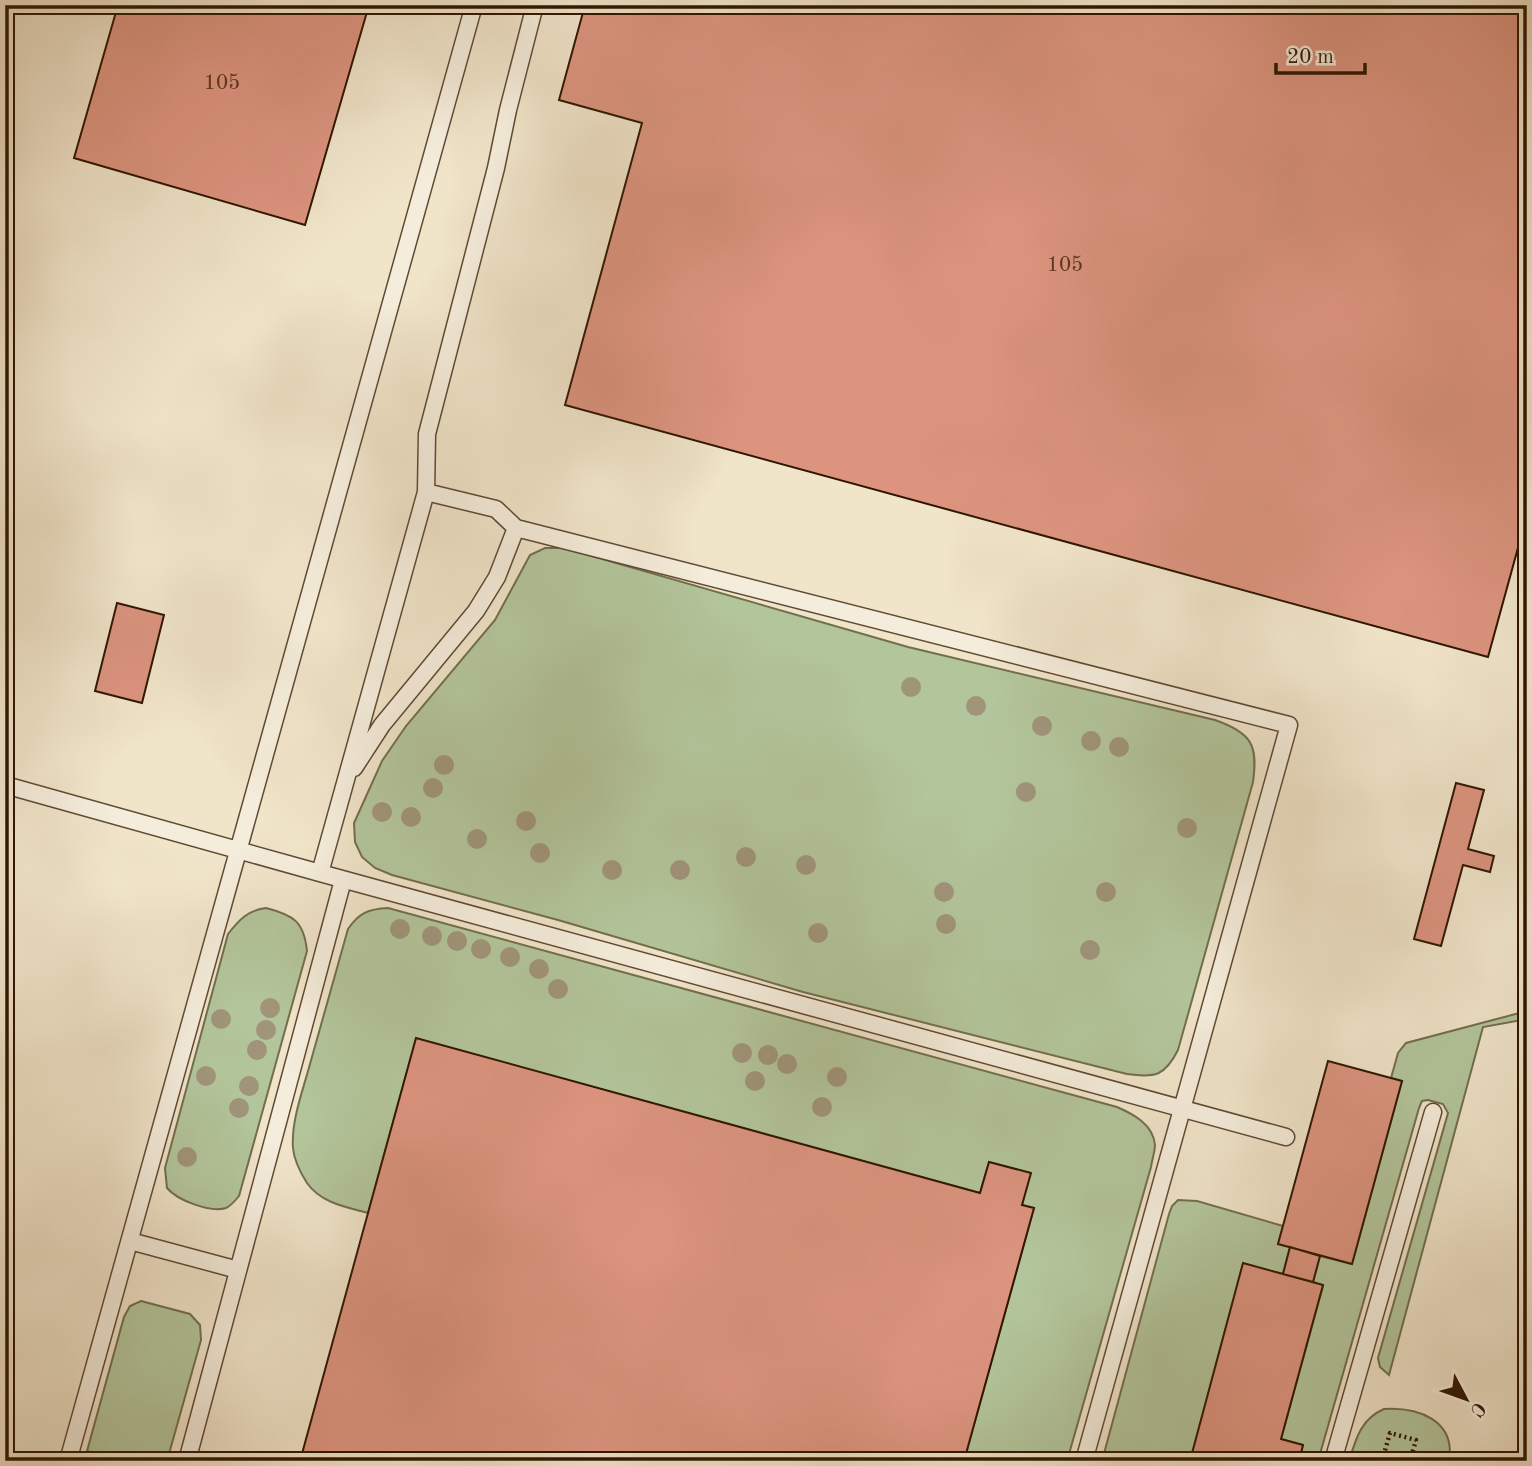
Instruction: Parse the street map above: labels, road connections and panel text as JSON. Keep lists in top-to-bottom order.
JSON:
{
  "house_numbers": ["105", "105"],
  "scale_bar": "20 m",
  "north": "bottom right"
}
